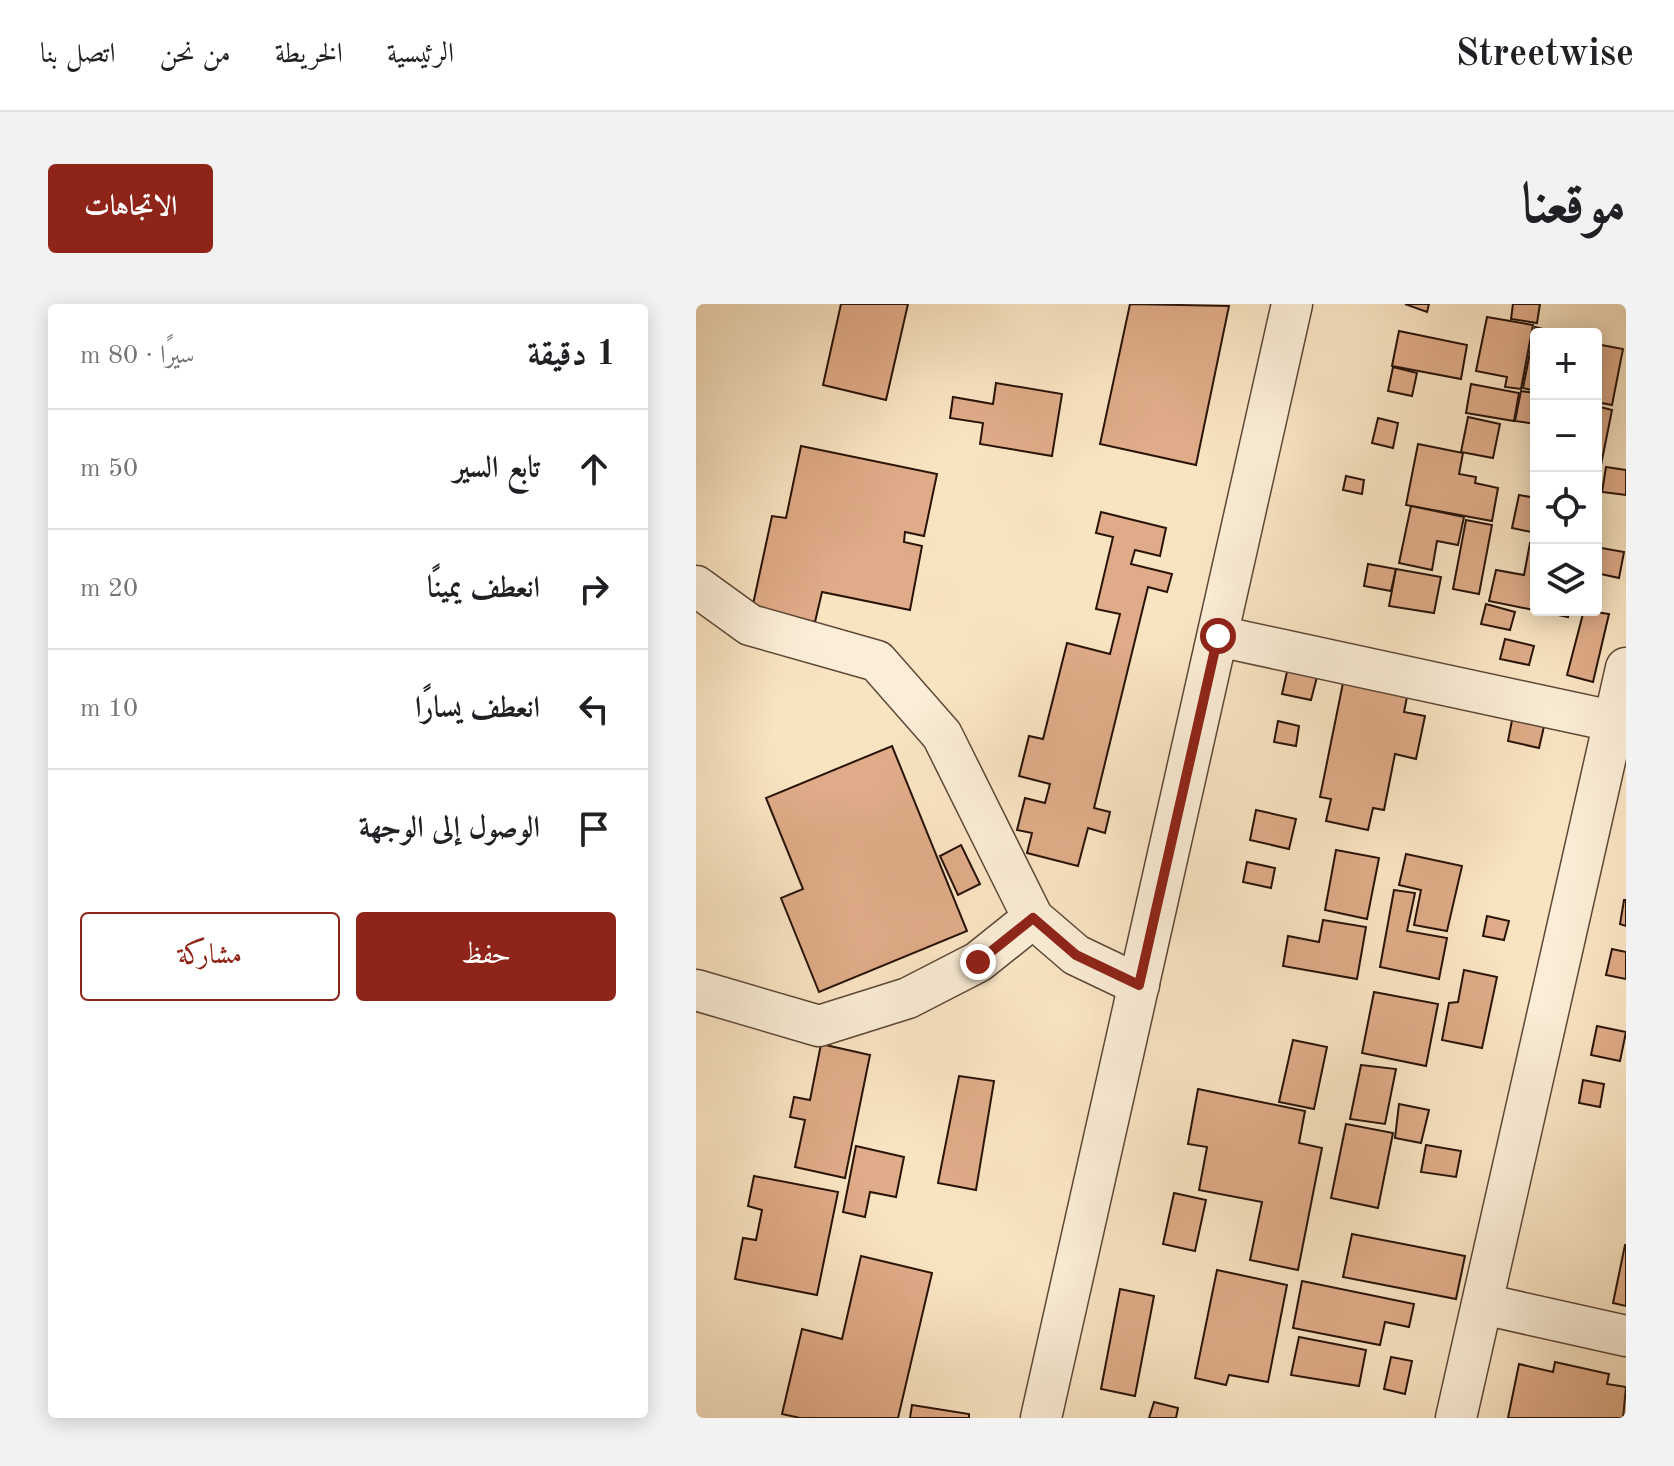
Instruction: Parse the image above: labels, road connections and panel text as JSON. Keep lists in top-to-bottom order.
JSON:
{
  "page": {
    "header": "Streetwise",
    "nav": [
      "الرئيسية",
      "الخريطة",
      "من نحن",
      "اتصل بنا"
    ],
    "title": "موقعنا",
    "buttons": [
      "الاتجاهات",
      ["حفظ", "مشاركة"]
    ],
    "heading": ["1 دقيقة", "سيرًا · 80 m"],
    "map_buttons": ["+", "−"],
    "list": [
      ["تابع السير", "50 m"],
      ["انعطف يمينًا", "20 m"],
      ["انعطف يسارًا", "10 m"],
      "الوصول إلى الوجهة"
    ]
  }
}
